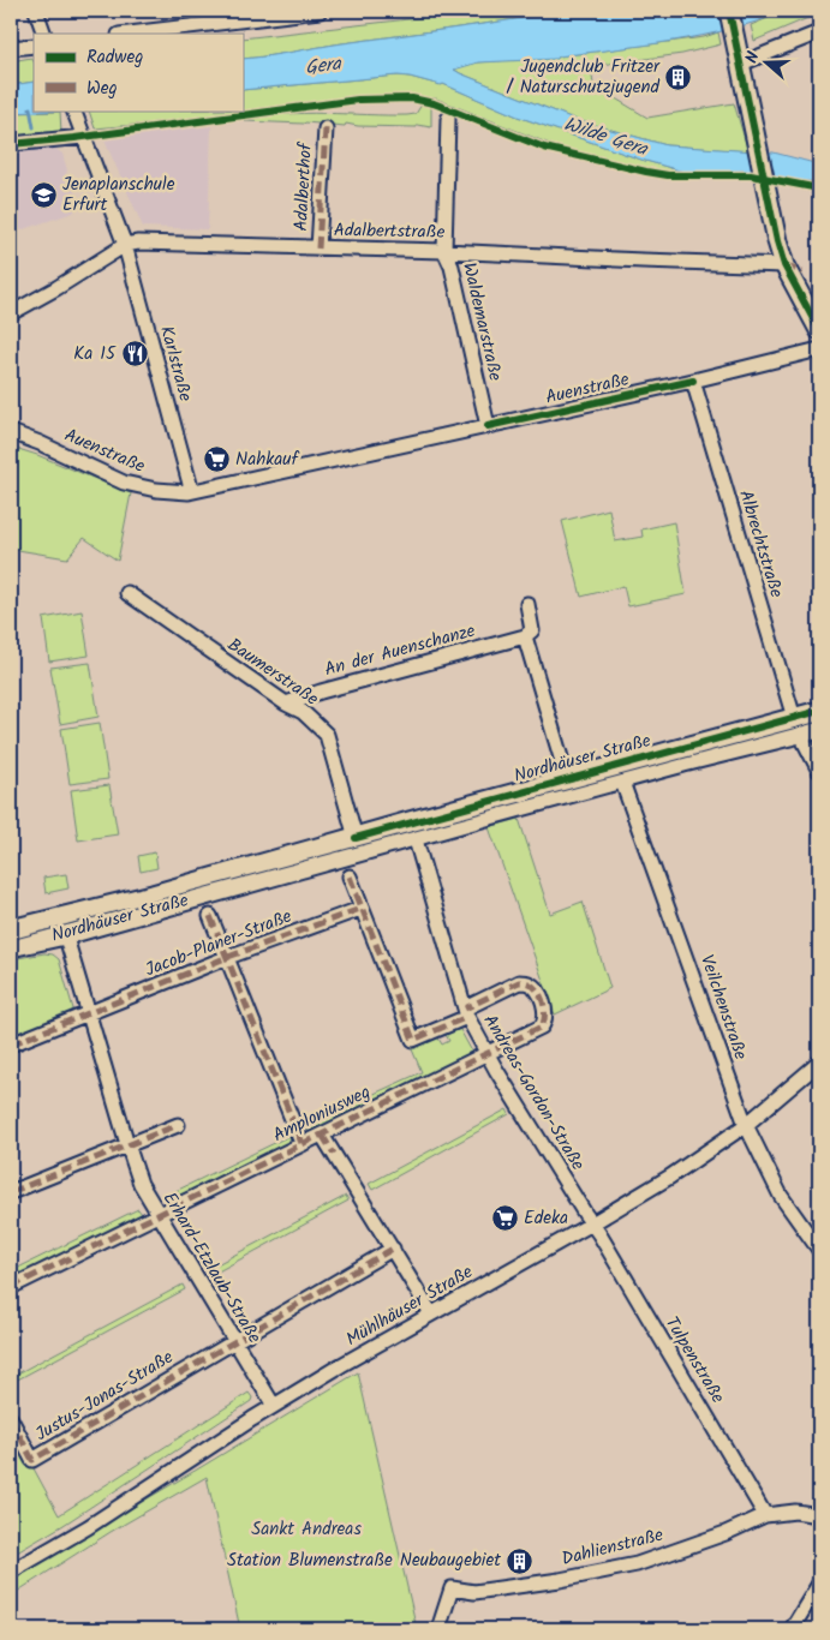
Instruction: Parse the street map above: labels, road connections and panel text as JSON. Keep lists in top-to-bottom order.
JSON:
{
  "streets": {
    "main road": ["Nordhäuser Straße"],
    "street": [
      "Adalberthof",
      "Adalbertstraße",
      "Waldemarstraße",
      "Karlstraße",
      "Auenstraße",
      "Albrechtstraße",
      "An der Auenschanze",
      "Baumerstraße",
      "Jacob-Planer-Straße",
      "Veilchenstraße",
      "Andreas-Gordon-Straße",
      "Amploniusweg",
      "Erhard-Etzlaub-Straße",
      "Mühlhäuser Straße",
      "Tulpenstraße",
      "Justus-Jonas-Straße",
      "Dahlienstraße"
    ]
  },
  "crossings": [
    ["Adalberthof", "Adalbertstraße"],
    ["Adalbertstraße", "Waldemarstraße"],
    ["Adalbertstraße", "Karlstraße"],
    ["Waldemarstraße", "Auenstraße"],
    ["Karlstraße", "Auenstraße"],
    ["Auenstraße", "Albrechtstraße"],
    ["Albrechtstraße", "Nordhäuser Straße"],
    ["An der Auenschanze", "Baumerstraße"],
    ["Baumerstraße", "Nordhäuser Straße"],
    ["Nordhäuser Straße", "Veilchenstraße"],
    ["Nordhäuser Straße", "Andreas-Gordon-Straße"],
    ["Nordhäuser Straße", "Erhard-Etzlaub-Straße"],
    ["Jacob-Planer-Straße", "Erhard-Etzlaub-Straße"],
    ["Veilchenstraße", "Mühlhäuser Straße"],
    ["Andreas-Gordon-Straße", "Amploniusweg"],
    ["Andreas-Gordon-Straße", "Mühlhäuser Straße"],
    ["Andreas-Gordon-Straße", "Tulpenstraße"],
    ["Amploniusweg", "Erhard-Etzlaub-Straße"],
    ["Erhard-Etzlaub-Straße", "Mühlhäuser Straße"],
    ["Erhard-Etzlaub-Straße", "Justus-Jonas-Straße"],
    ["Mühlhäuser Straße", "Tulpenstraße"],
    ["Tulpenstraße", "Dahlienstraße"]
  ],
  "water": ["Gera", "Wilde Gera"],
  "parks": ["Sankt Andreas"],
  "places": {
    "building": ["Jugendclub Fritzer / Naturschutzjugend", "Station Blumenstraße Neubaugebiet"],
    "school or university": ["Jenaplanschule Erfurt"],
    "restaurant": ["Ka 15"],
    "supermarket": ["Nahkauf", "Edeka"]
  },
  "legend": ["Radweg", "Weg"],
  "north": "left"
}
